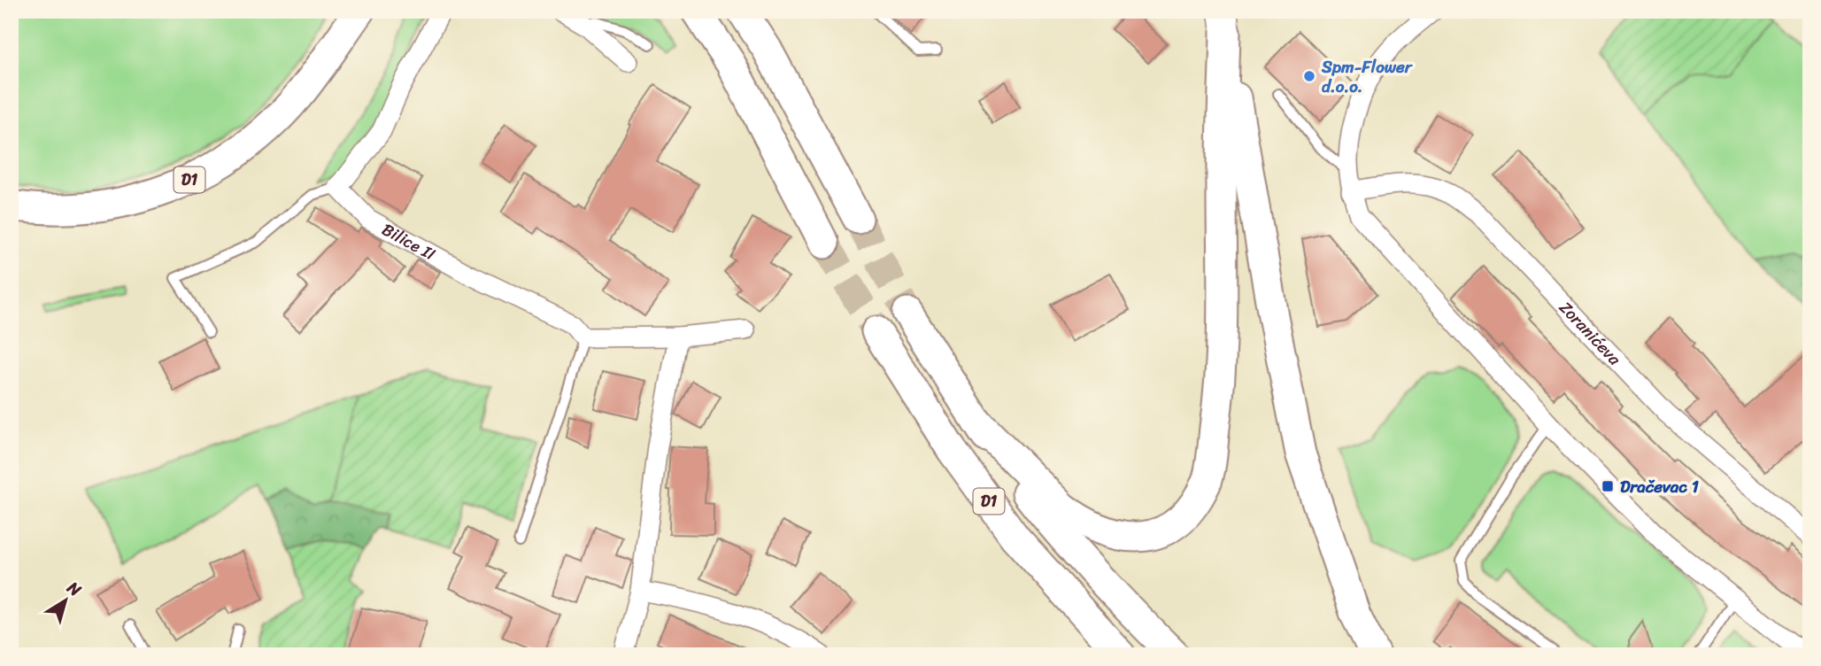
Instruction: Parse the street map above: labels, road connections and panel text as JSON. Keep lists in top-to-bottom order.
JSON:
{
  "streets": {
    "highway": ["D1"],
    "street": ["Bilice II", "Zoranićeva"]
  },
  "places": {
    "other": ["Spm-Flower d.o.o."],
    "transit": ["Dračevac 1"]
  },
  "north": "top right"
}
